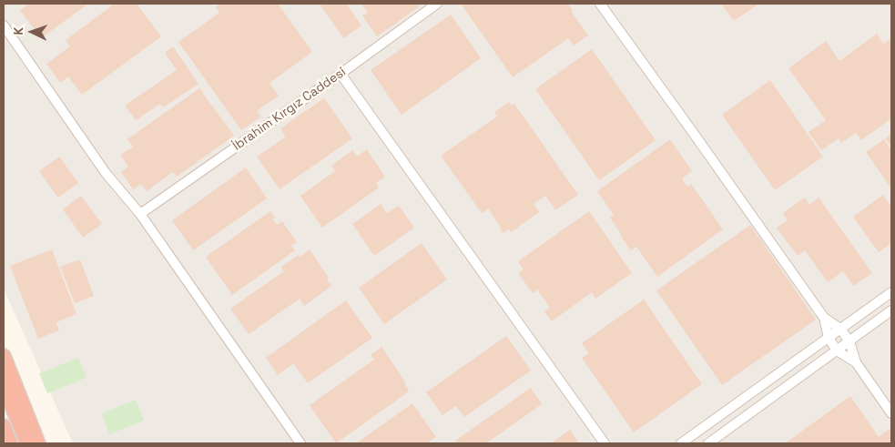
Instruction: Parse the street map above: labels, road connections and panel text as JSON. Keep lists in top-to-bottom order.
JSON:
{
  "streets": {
    "street": ["İbrahim Kırgız Caddesi"]
  },
  "north": "left"
}
